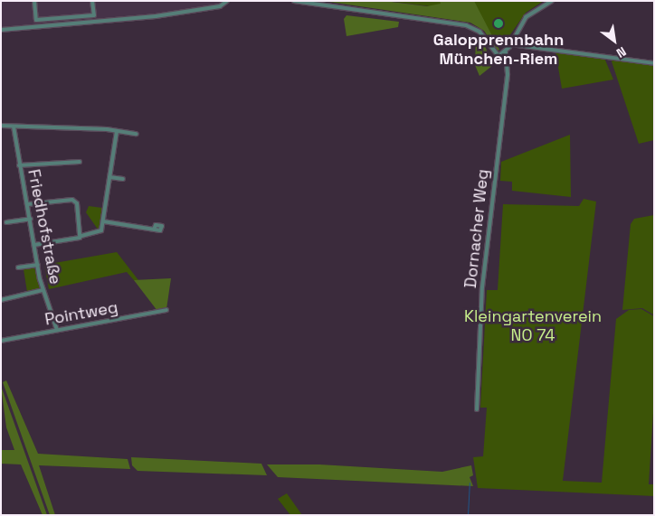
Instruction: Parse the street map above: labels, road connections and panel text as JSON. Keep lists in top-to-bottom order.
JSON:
{
  "streets": {
    "street": ["Friedhofstraße", "Dornacher Weg", "Pointweg"]
  },
  "crossings": [
    ["Friedhofstraße", "Pointweg"]
  ],
  "parks": ["Kleingartenverein NO 74"],
  "places": ["Galopprennbahn München-Riem"],
  "north": "bottom right"
}
